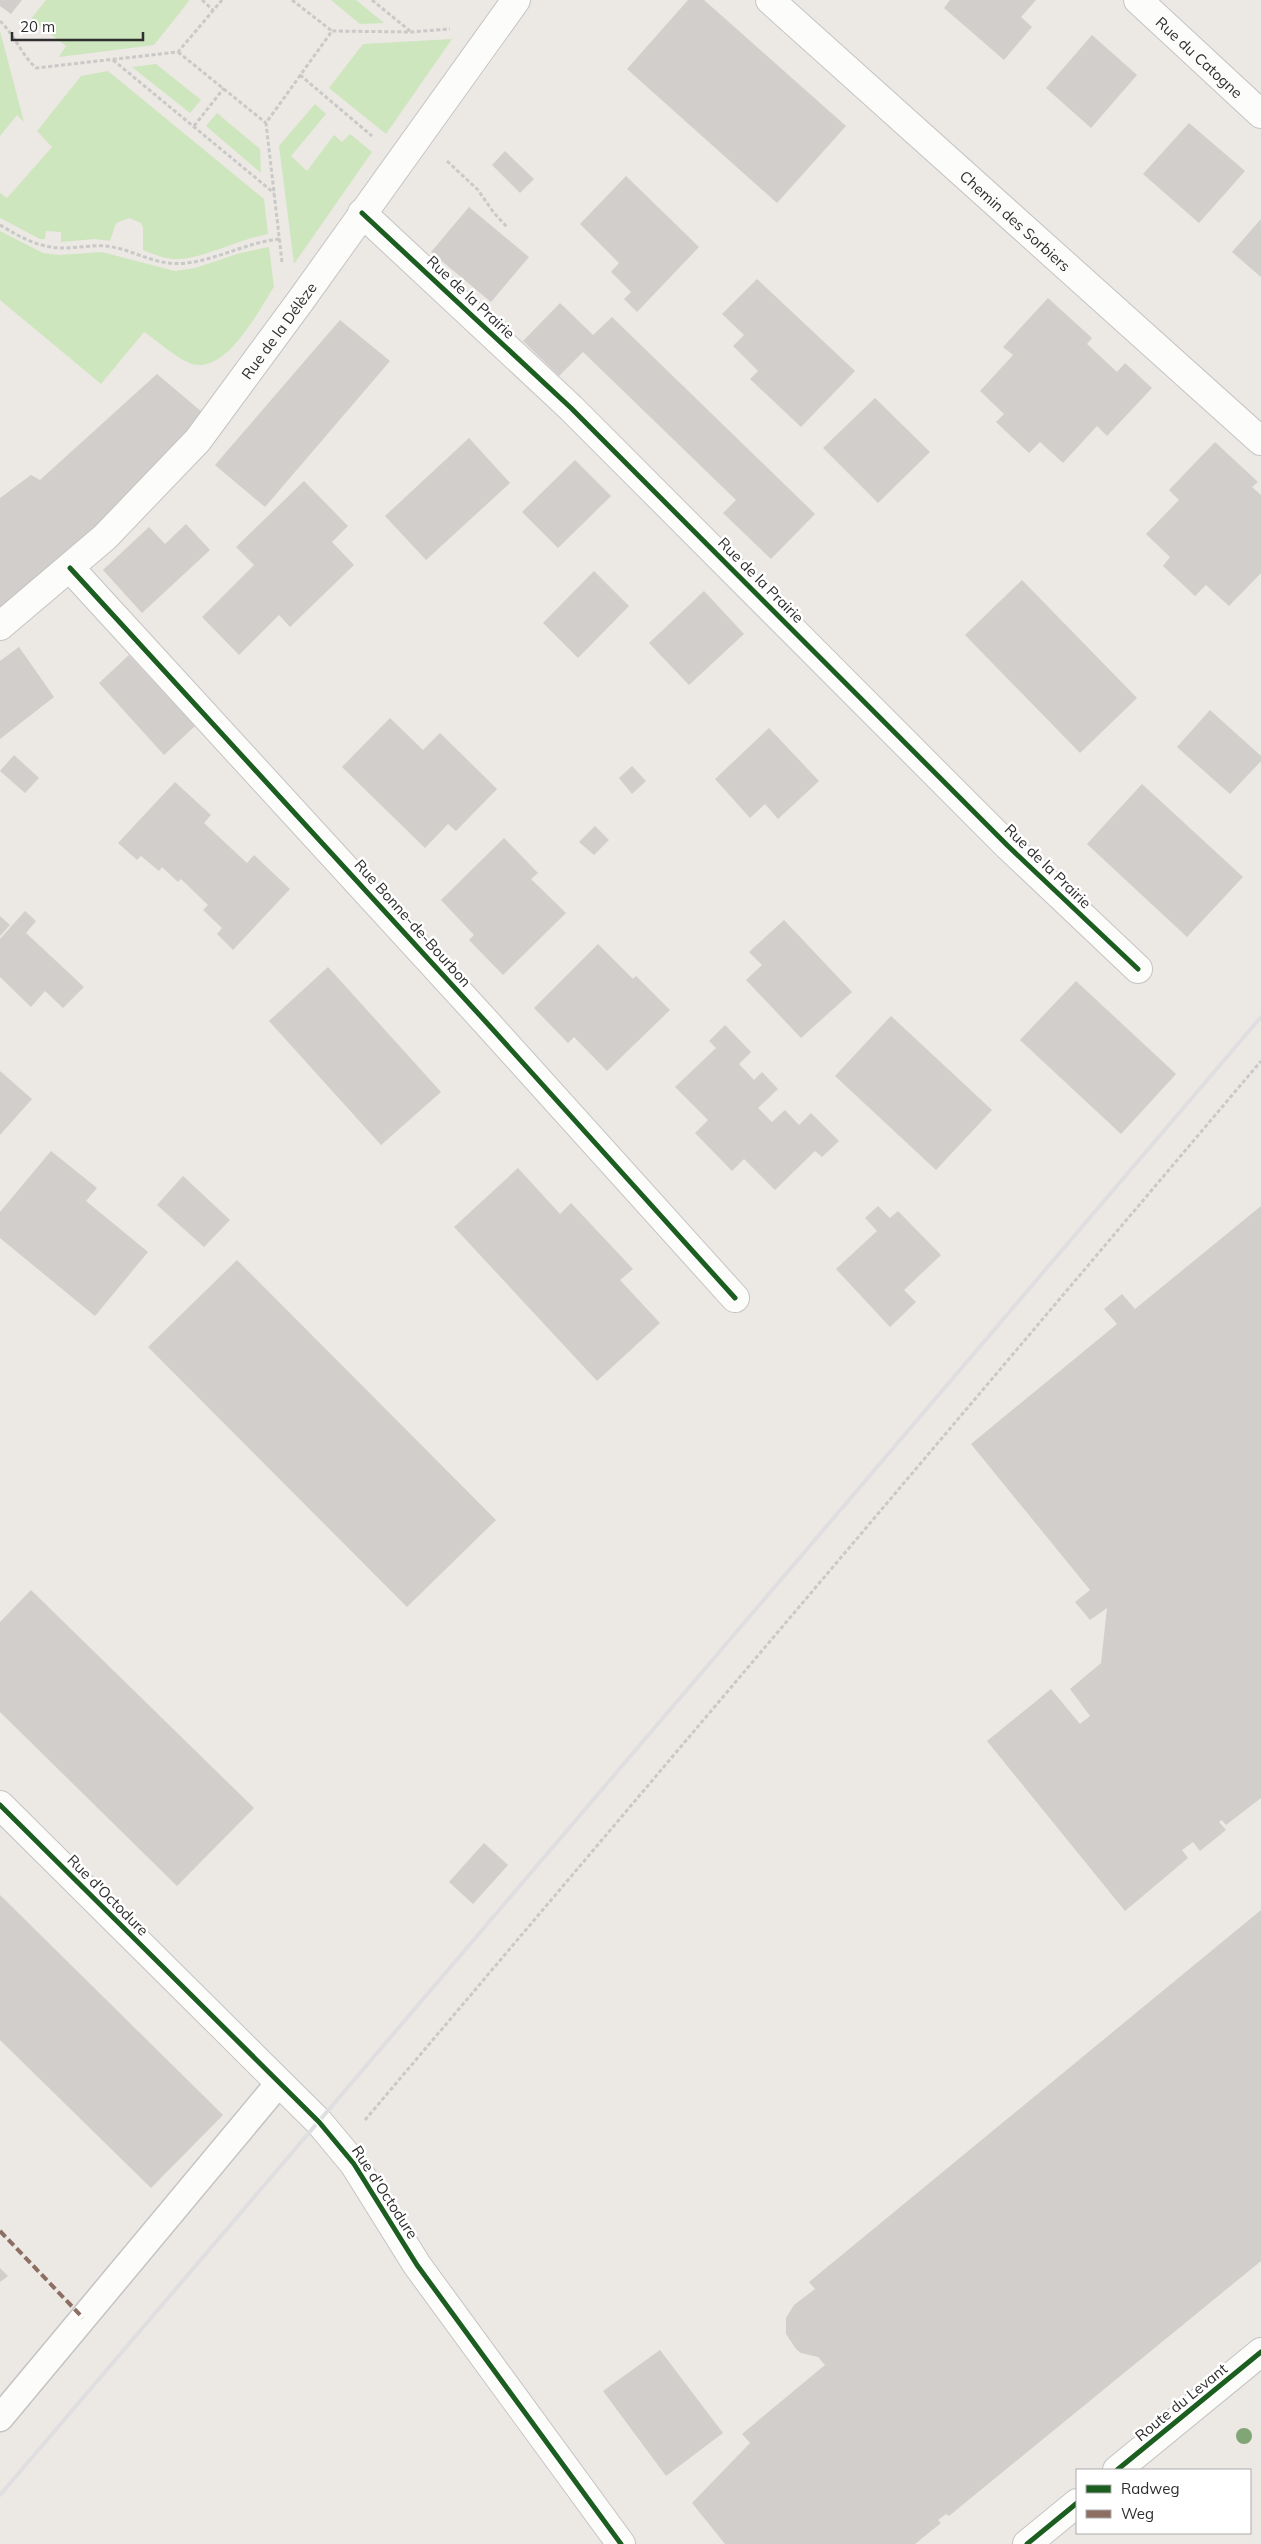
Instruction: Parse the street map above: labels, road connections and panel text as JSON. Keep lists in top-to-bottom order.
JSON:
{
  "streets": {
    "street": [
      "Rue du Catogne",
      "Chemin des Sorbiers",
      "Rue de la Prairie",
      "Rue de la Délèze",
      "Rue Bonne-de-Bourbon",
      "Rue d'Octodure",
      "Route du Levant"
    ]
  },
  "crossings": [
    ["Rue de la Prairie", "Rue de la Délèze"],
    ["Rue de la Délèze", "Rue Bonne-de-Bourbon"]
  ],
  "legend": ["Radweg", "Weg"],
  "scale_bar": "20 m"
}
